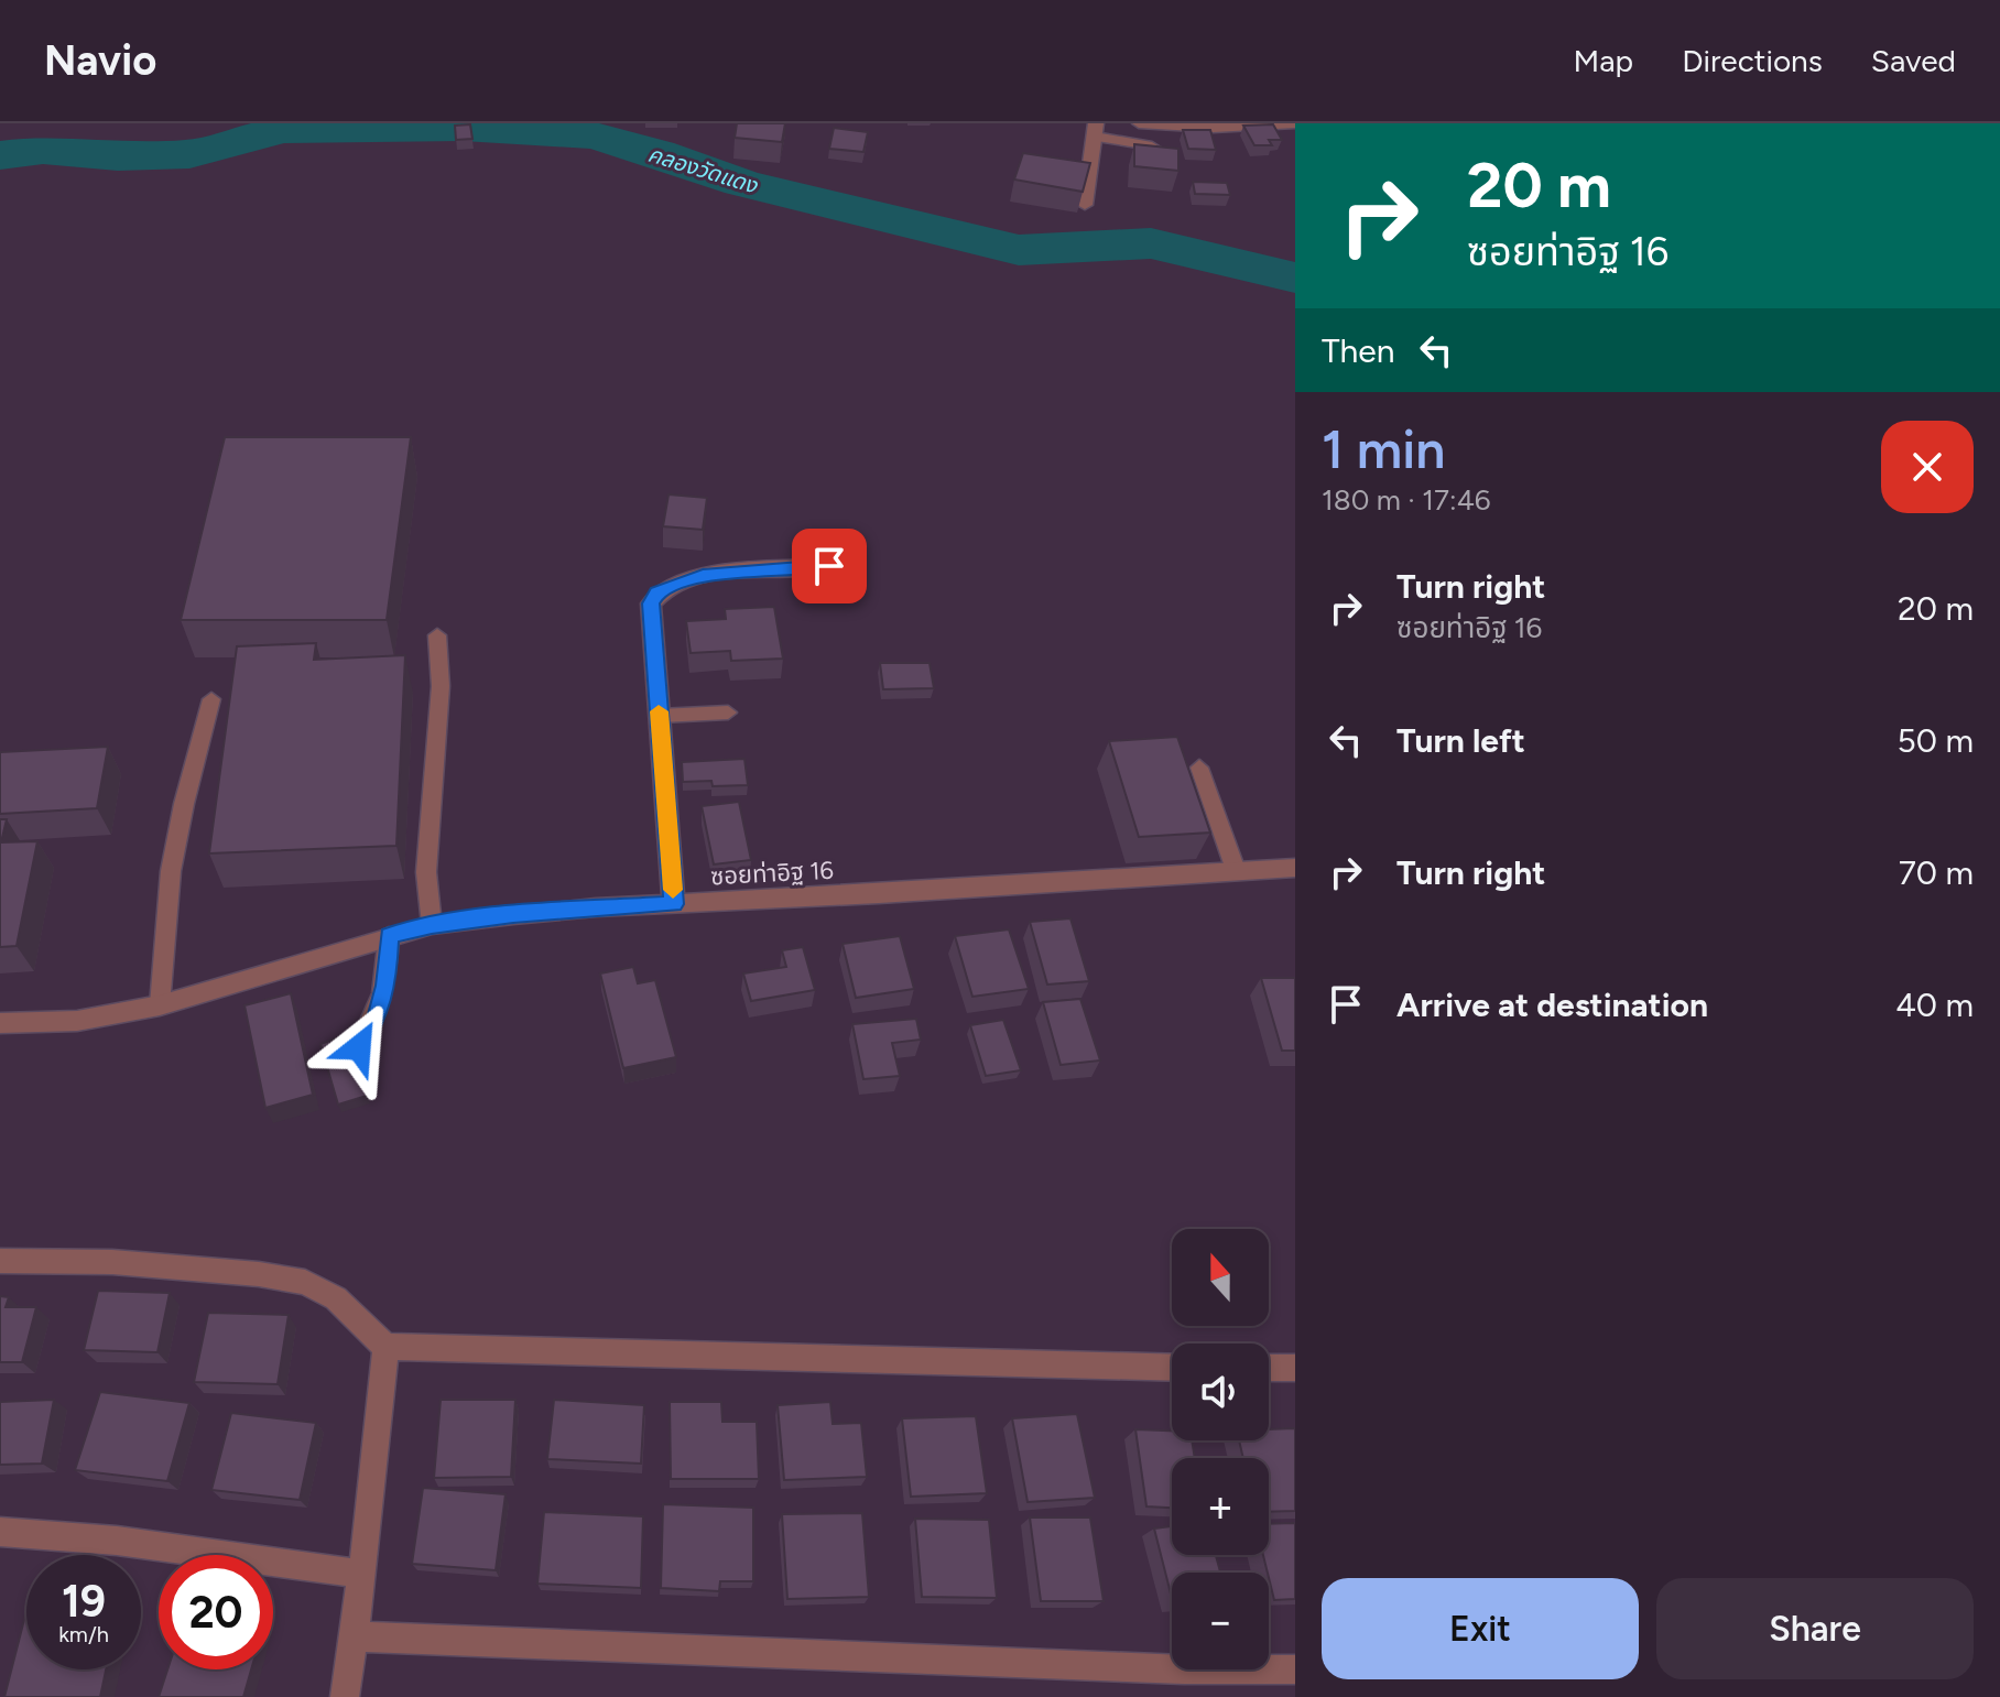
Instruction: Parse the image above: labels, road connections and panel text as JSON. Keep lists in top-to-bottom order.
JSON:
{
  "streets": {
    "street": ["ซอยท่าอิฐ 16"]
  },
  "water": ["คลองวัดแดง"],
  "north": "top",
  "page": {
    "header": "Navio",
    "nav": ["Map", "Directions", "Saved"],
    "turn": ["20 m", "ซอยท่าอิฐ 16"],
    "then": "Then",
    "heading": ["1 min", "180 m · 17:46"],
    "list": [
      {
        "name": "Turn right",
        "note": "ซอยท่าอิฐ 16",
        "value": "20 m"
      },
      {
        "name": "Turn left",
        "value": "50 m"
      },
      {
        "name": "Turn right",
        "value": "70 m"
      },
      {
        "name": "Arrive at destination",
        "value": "40 m"
      }
    ],
    "map_buttons": ["+", "−"],
    "speed": "19 km/h",
    "limit": "20",
    "buttons": ["Exit", "Share"]
  }
}
